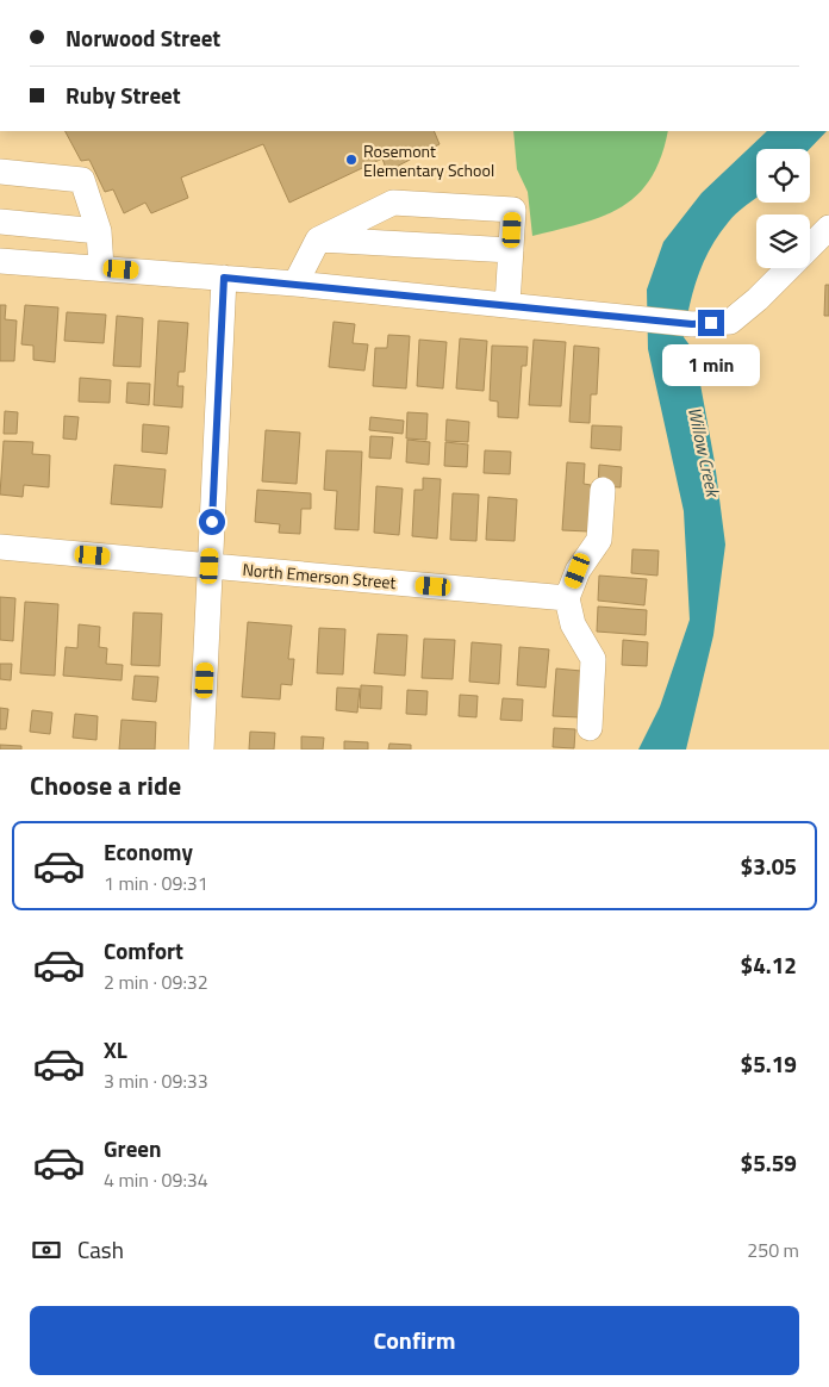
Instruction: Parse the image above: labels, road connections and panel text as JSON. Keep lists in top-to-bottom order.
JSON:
{
  "streets": {
    "street": ["North Emerson Street"]
  },
  "water": ["Willow Creek"],
  "places": ["Rosemont Elementary School"],
  "page": {
    "banner": ["Norwood Street", "Ruby Street"],
    "bubble": "1 min",
    "heading": "Choose a ride",
    "list": [
      {
        "name": "Economy",
        "note": "1 min · 09:31",
        "value": "$3.05"
      },
      {
        "name": "Comfort",
        "note": "2 min · 09:32",
        "value": "$4.12"
      },
      {
        "name": "XL",
        "note": "3 min · 09:33",
        "value": "$5.19"
      },
      {
        "name": "Green",
        "note": "4 min · 09:34",
        "value": "$5.59"
      }
    ],
    "pay": ["Cash", "250 m"],
    "buttons": "Confirm"
  }
}
